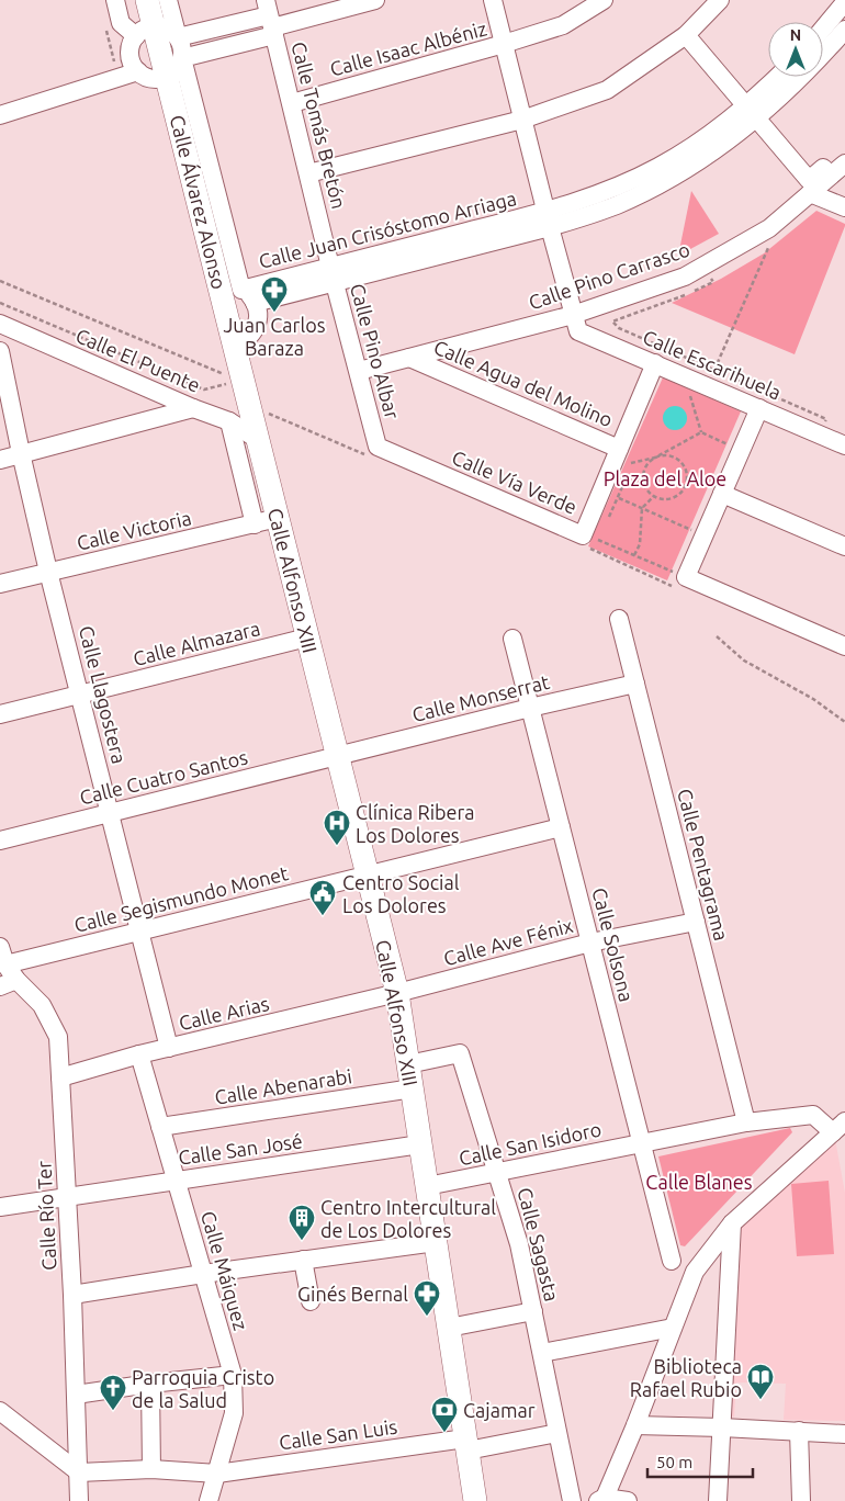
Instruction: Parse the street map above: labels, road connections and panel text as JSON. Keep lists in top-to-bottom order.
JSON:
{
  "streets": {
    "main road": ["Calle Álvarez Alonso", "Calle Alfonso XIII"],
    "street": [
      "Calle Isaac Albéniz",
      "Calle Tomás Bretón",
      "Calle Juan Crisóstomo Arriaga",
      "Calle Pino Carrasco",
      "Calle Pino Albar",
      "Calle El Puente",
      "Calle Escarihuela",
      "Calle Agua del Molino",
      "Calle Vía Verde",
      "Calle Victoria",
      "Calle Almazara",
      "Calle Llagostera",
      "Calle Monserrat",
      "Calle Cuatro Santos",
      "Calle Pentagrama",
      "Calle Segismundo Monet",
      "Calle Ave Fénix",
      "Calle Solsona",
      "Calle Arias",
      "Calle Abenarabi",
      "Calle San Isidoro",
      "Calle San José",
      "Calle Río Ter",
      "Calle Sagasta",
      "Calle Máiquez",
      "Calle San Luis"
    ]
  },
  "crossings": [
    ["Calle Isaac Albéniz", "Calle Tomás Bretón"],
    ["Calle Tomás Bretón", "Calle Juan Crisóstomo Arriaga"],
    ["Calle Tomás Bretón", "Calle Pino Albar"],
    ["Calle Álvarez Alonso", "Calle Juan Crisóstomo Arriaga"],
    ["Calle Álvarez Alonso", "Calle Alfonso XIII"],
    ["Calle Juan Crisóstomo Arriaga", "Calle Pino Albar"],
    ["Calle Pino Carrasco", "Calle Pino Albar"],
    ["Calle Pino Carrasco", "Calle Escarihuela"],
    ["Calle Pino Carrasco", "Calle Agua del Molino"],
    ["Calle Pino Albar", "Calle Vía Verde"],
    ["Calle El Puente", "Calle Alfonso XIII"],
    ["Calle Escarihuela", "Calle Vía Verde"],
    ["Calle Agua del Molino", "Calle Vía Verde"],
    ["Calle Victoria", "Calle Alfonso XIII"],
    ["Calle Victoria", "Calle Llagostera"],
    ["Calle Alfonso XIII", "Calle Almazara"],
    ["Calle Alfonso XIII", "Calle Monserrat"],
    ["Calle Alfonso XIII", "Calle Cuatro Santos"],
    ["Calle Alfonso XIII", "Calle Segismundo Monet"],
    ["Calle Alfonso XIII", "Calle Ave Fénix"],
    ["Calle Alfonso XIII", "Calle Arias"],
    ["Calle Alfonso XIII", "Calle Abenarabi"],
    ["Calle Alfonso XIII", "Calle San Isidoro"],
    ["Calle Alfonso XIII", "Calle San José"],
    ["Calle Alfonso XIII", "Calle Sagasta"],
    ["Calle Alfonso XIII", "Calle San Luis"],
    ["Calle Almazara", "Calle Llagostera"],
    ["Calle Llagostera", "Calle Cuatro Santos"],
    ["Calle Llagostera", "Calle Segismundo Monet"],
    ["Calle Llagostera", "Calle Arias"],
    ["Calle Monserrat", "Calle Cuatro Santos"],
    ["Calle Monserrat", "Calle Pentagrama"],
    ["Calle Monserrat", "Calle Solsona"],
    ["Calle Pentagrama", "Calle Ave Fénix"],
    ["Calle Segismundo Monet", "Calle Solsona"],
    ["Calle Segismundo Monet", "Calle Río Ter"],
    ["Calle Ave Fénix", "Calle Solsona"],
    ["Calle Ave Fénix", "Calle Arias"],
    ["Calle Solsona", "Calle San Isidoro"],
    ["Calle Arias", "Calle Río Ter"],
    ["Calle Arias", "Calle Máiquez"],
    ["Calle Abenarabi", "Calle Máiquez"],
    ["Calle San Isidoro", "Calle Sagasta"],
    ["Calle San José", "Calle Río Ter"],
    ["Calle San José", "Calle Máiquez"],
    ["Calle Río Ter", "Calle San Luis"],
    ["Calle Sagasta", "Calle San Luis"],
    ["Calle Máiquez", "Calle San Luis"]
  ],
  "parks": ["Plaza del Aloe", "Calle Blanes"],
  "places": {
    "pharmacy": ["Juan Carlos Baraza", "Ginés Bernal"],
    "hospital": ["Clínica Ribera Los Dolores"],
    "public building": ["Centro Social Los Dolores"],
    "building": ["Centro Intercultural de Los Dolores"],
    "library": ["Biblioteca Rafael Rubio"],
    "church": ["Parroquia Cristo de la Salud"],
    "bank": ["Cajamar"]
  },
  "scale_bar": "50 m",
  "north": "top"
}
